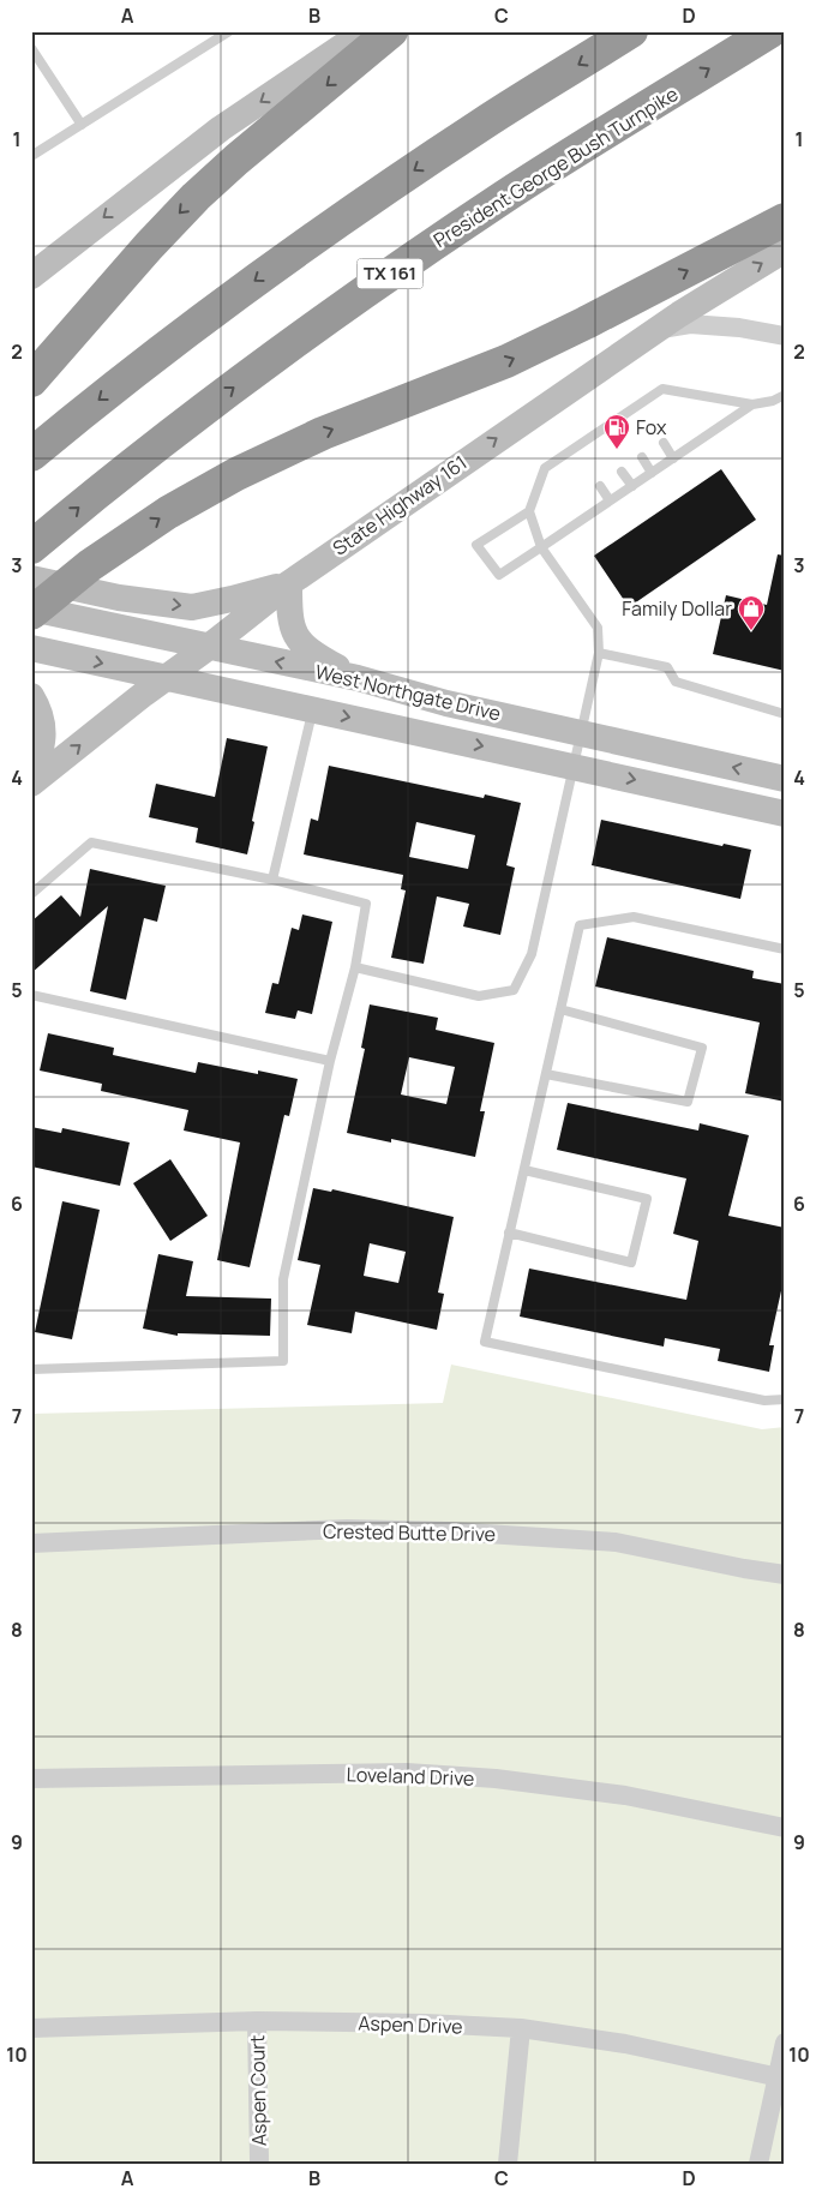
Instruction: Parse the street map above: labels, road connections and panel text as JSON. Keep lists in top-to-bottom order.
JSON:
{
  "streets": {
    "highway": ["President George Bush Turnpike", "TX 161"],
    "main road": ["State Highway 161", "West Northgate Drive"],
    "street": [
      "Crested Butte Drive",
      "Loveland Drive",
      "Aspen Drive",
      "Aspen Court"
    ]
  },
  "crossings": [
    ["State Highway 161", "West Northgate Drive"],
    ["Aspen Drive", "Aspen Court"]
  ],
  "one_way": ["State Highway 161"],
  "places": {
    "fuel station": ["Fox"],
    "shop": ["Family Dollar"]
  },
  "grid": {
    "columns": [
      "A",
      "B",
      "C",
      "D"
    ],
    "rows": [
      "1",
      "2",
      "3",
      "4",
      "5",
      "6",
      "7",
      "8",
      "9",
      "10"
    ]
  }
}
